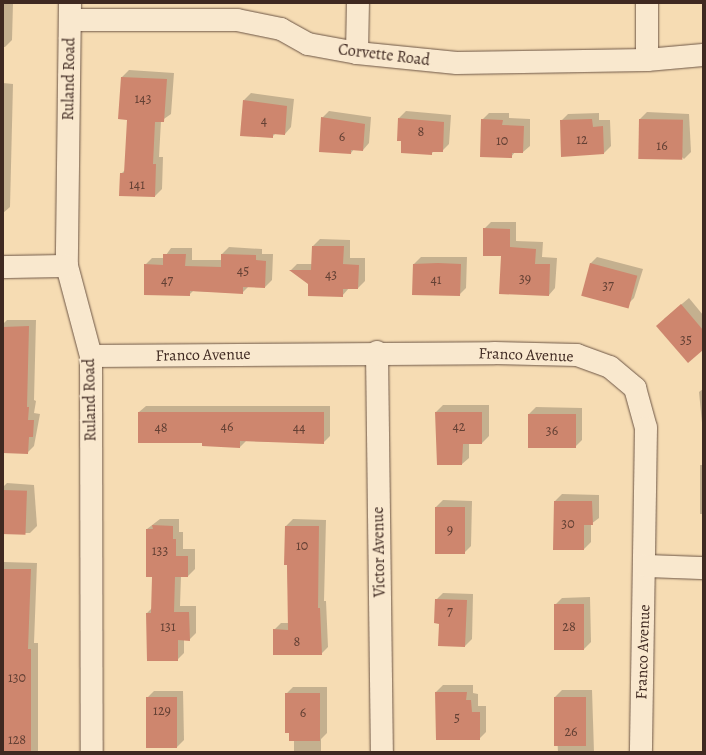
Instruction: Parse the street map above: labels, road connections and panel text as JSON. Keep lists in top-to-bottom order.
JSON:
{
  "streets": {
    "street": [
      "Corvette Road",
      "Ruland Road",
      "Franco Avenue",
      "Victor Avenue"
    ]
  },
  "crossings": [
    ["Corvette Road", "Ruland Road"],
    ["Ruland Road", "Franco Avenue"],
    ["Franco Avenue", "Victor Avenue"]
  ],
  "house_numbers": [
    "143",
    "4",
    "8",
    "6",
    "12",
    "10",
    "16",
    "141",
    "45",
    "43",
    "39",
    "41",
    "47",
    "37",
    "35",
    "46",
    "42",
    "48",
    "44",
    "36",
    "30",
    "9",
    "10",
    "133",
    "7",
    "131",
    "28",
    "8",
    "130",
    "129",
    "6",
    "5",
    "26",
    "128"
  ]
}
